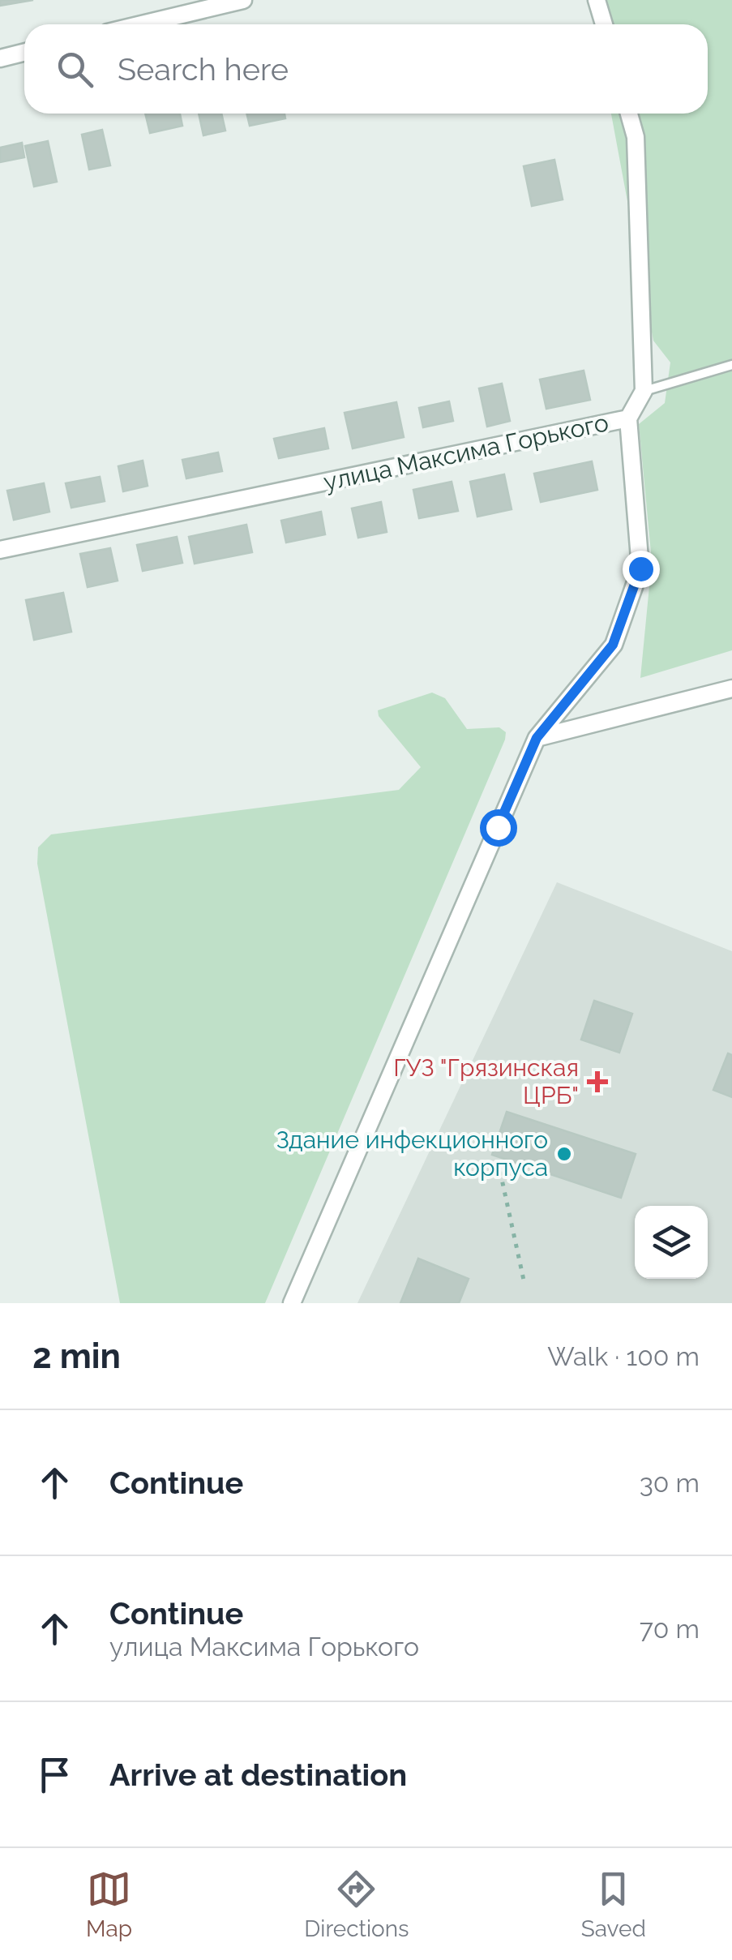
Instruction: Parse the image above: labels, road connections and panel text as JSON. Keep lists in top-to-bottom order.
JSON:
{
  "streets": {
    "street": ["улица Максима Горького"]
  },
  "places": {
    "health": ["ГУЗ \"Грязинская ЦРБ\""],
    "other": ["Здание инфекционного корпуса"]
  },
  "page": {
    "search": "Search here",
    "heading": ["2 min", "Walk · 100 m"],
    "list": [
      ["Continue", "30 m"],
      ["Continue", "улица Максима Горького", "70 m"],
      "Arrive at destination"
    ],
    "nav": ["Map", "Directions", "Saved"]
  }
}
